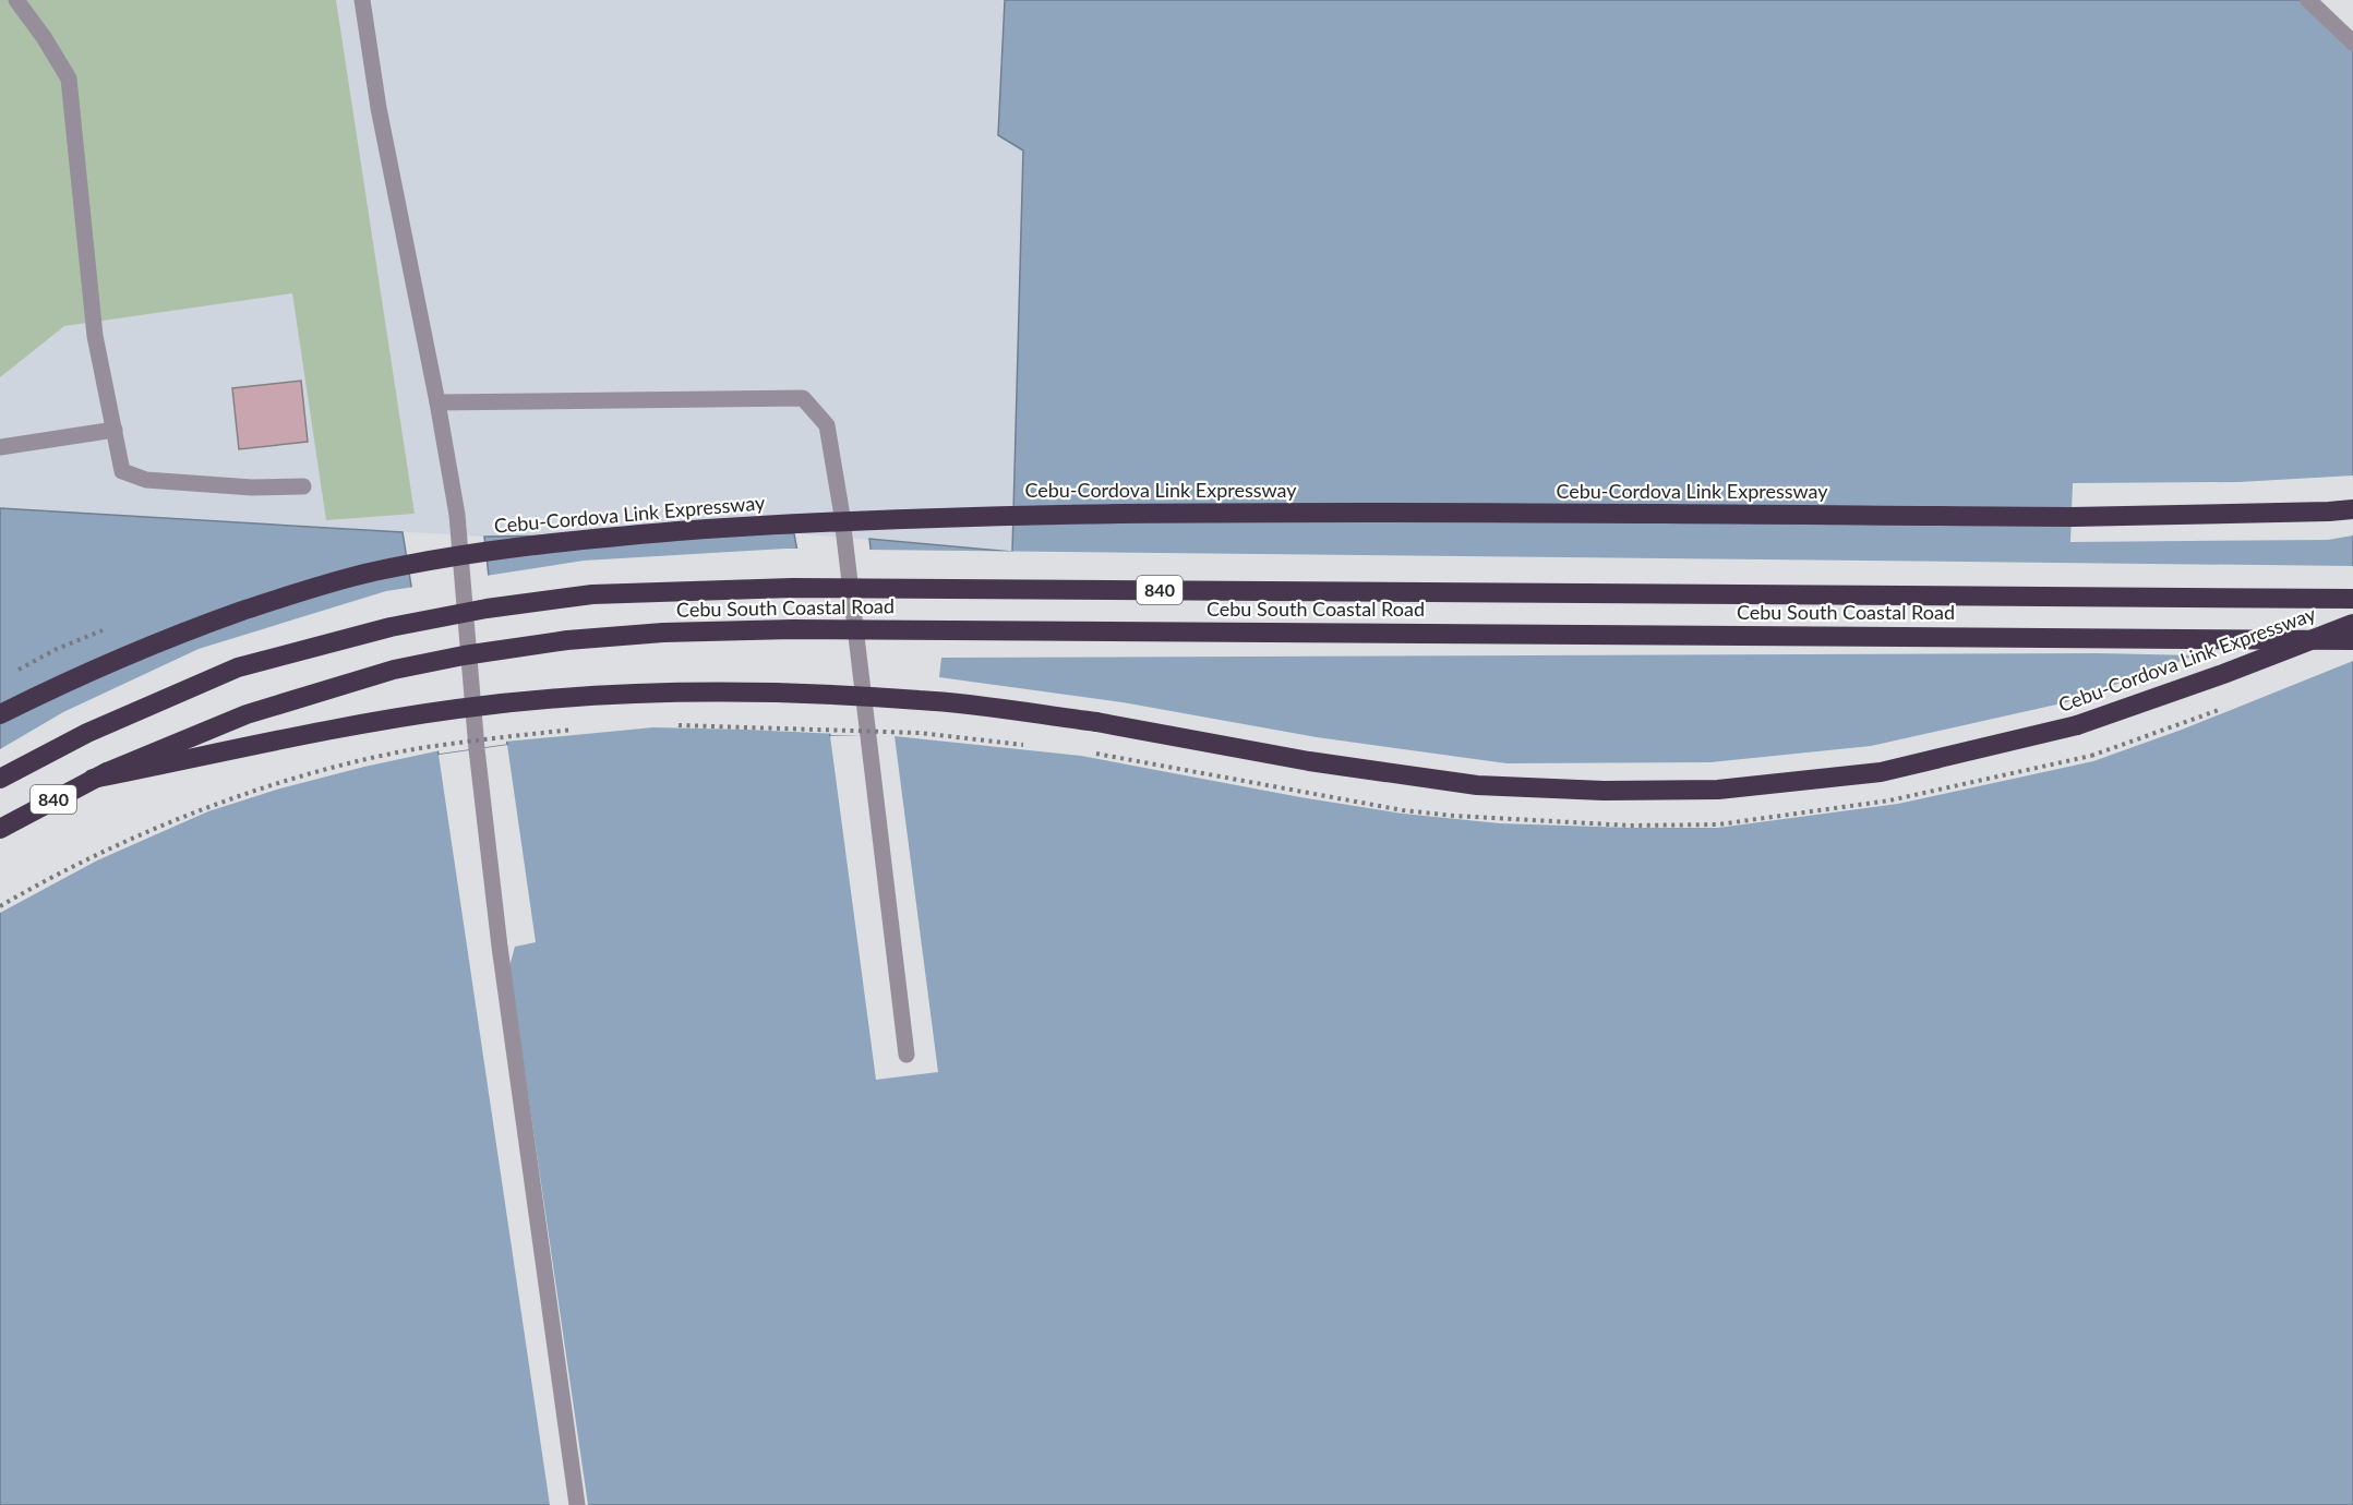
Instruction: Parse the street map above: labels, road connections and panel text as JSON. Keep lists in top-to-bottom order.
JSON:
{
  "streets": {
    "highway": ["Cebu-Cordova Link Expressway", "840", "Cebu South Coastal Road"]
  },
  "crossings": [
    ["Cebu-Cordova Link Expressway", "Cebu South Coastal Road"]
  ]
}
